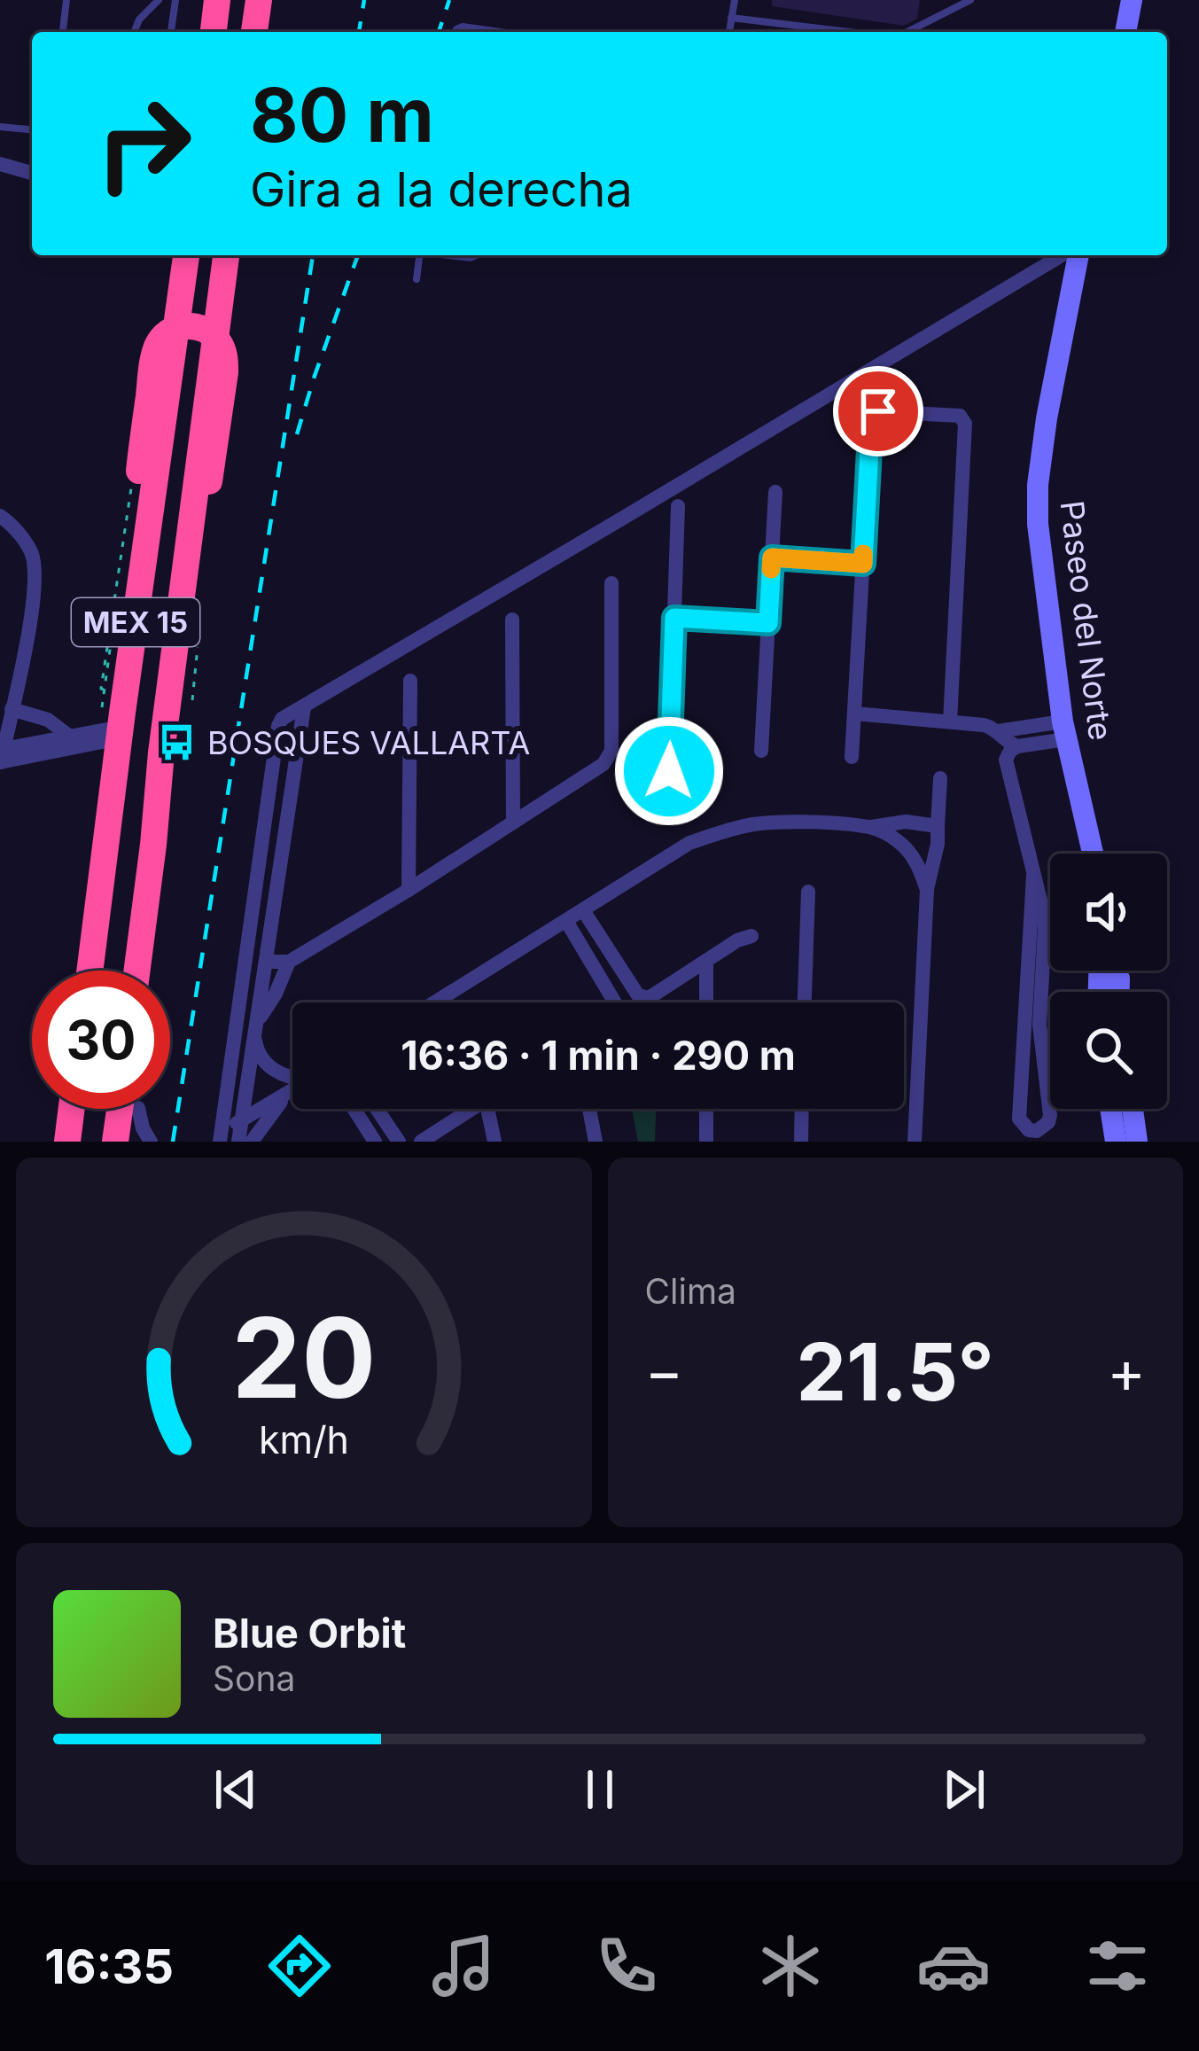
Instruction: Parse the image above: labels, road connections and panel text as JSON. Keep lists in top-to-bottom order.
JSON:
{
  "streets": {
    "highway": ["MEX 15"],
    "street": ["Paseo del Norte"]
  },
  "places": {
    "bus stop": ["BOSQUES VALLARTA"]
  },
  "page": {
    "turn": ["80 m", "Gira a la derecha"],
    "limit": "30",
    "trip": "16:36 · 1 min · 290 m",
    "tile": "Clima",
    "heat": ["−", "21.5°", "+"],
    "song": ["Blue Orbit", "Sona"],
    "tabs": "16:35",
    "gauge": ["20", "km/h"]
  }
}
